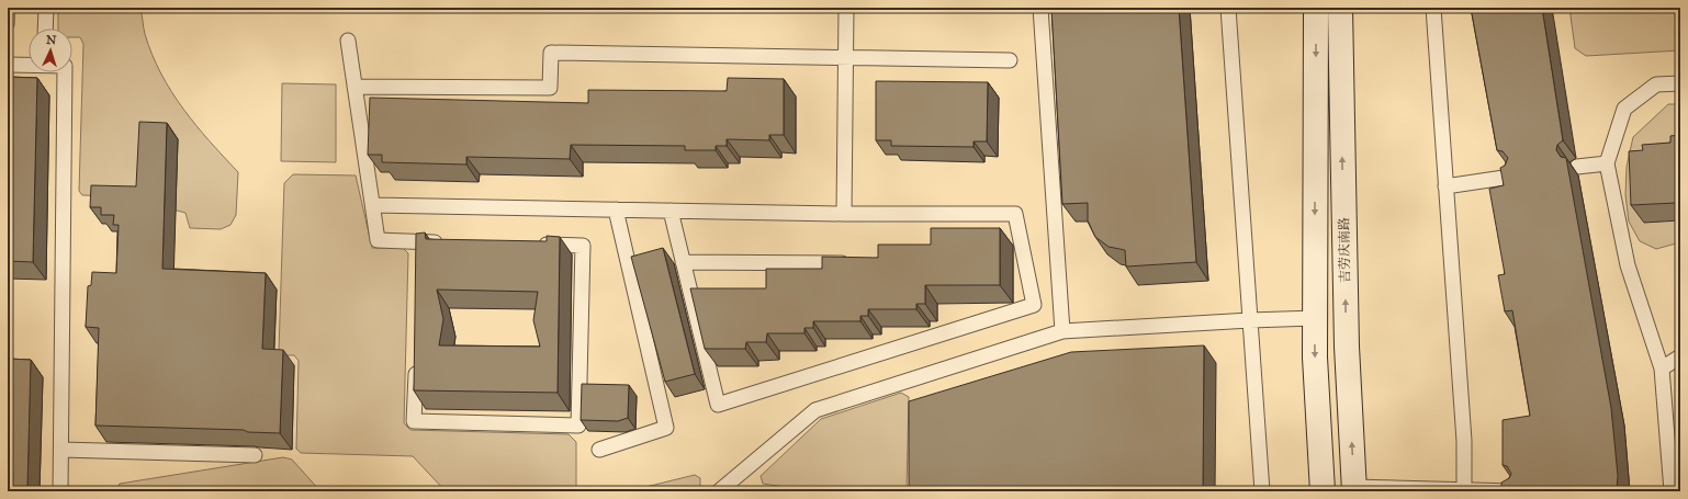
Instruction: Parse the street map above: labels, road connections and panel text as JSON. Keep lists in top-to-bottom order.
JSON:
{
  "streets": {
    "main road": ["吉劳庆南路"]
  },
  "north": "top"
}
